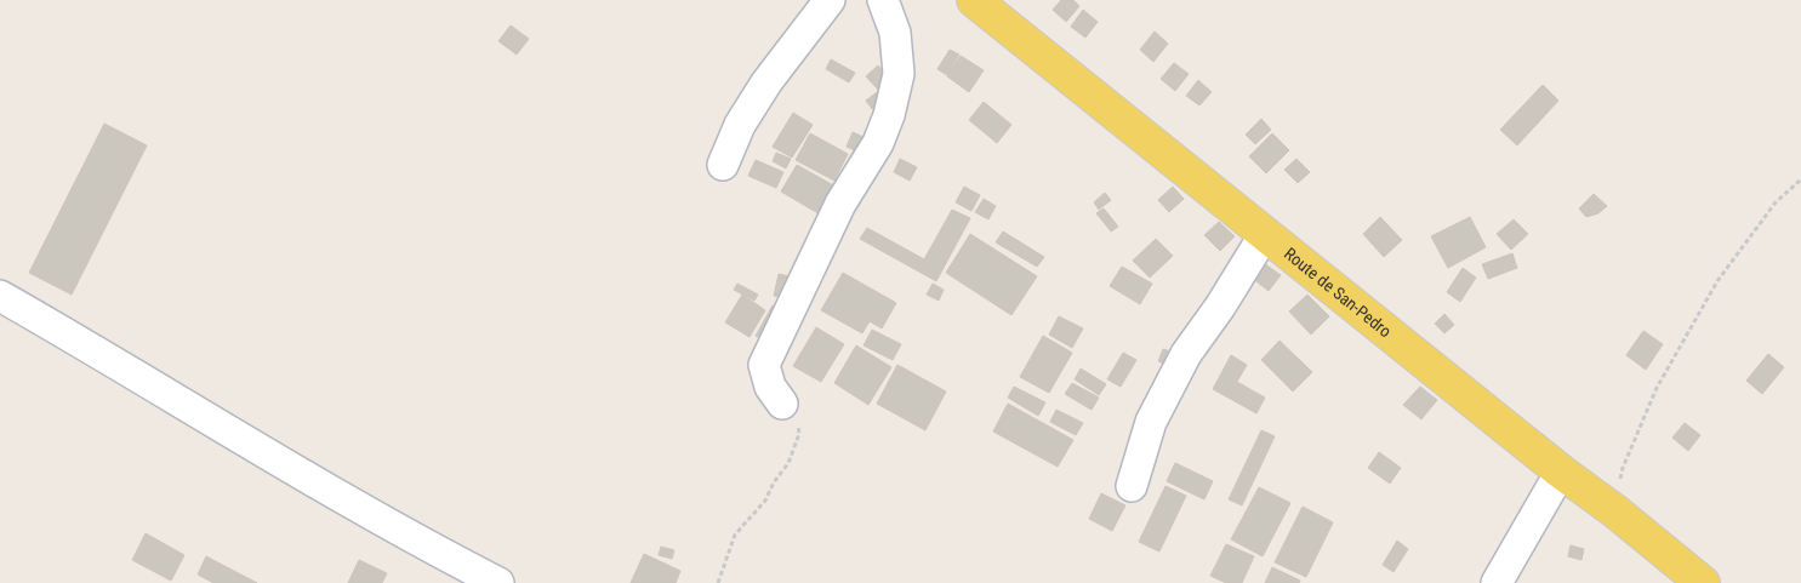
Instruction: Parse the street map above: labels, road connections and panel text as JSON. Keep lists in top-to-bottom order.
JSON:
{
  "streets": {
    "main road": ["Route de San-Pedro"]
  }
}
